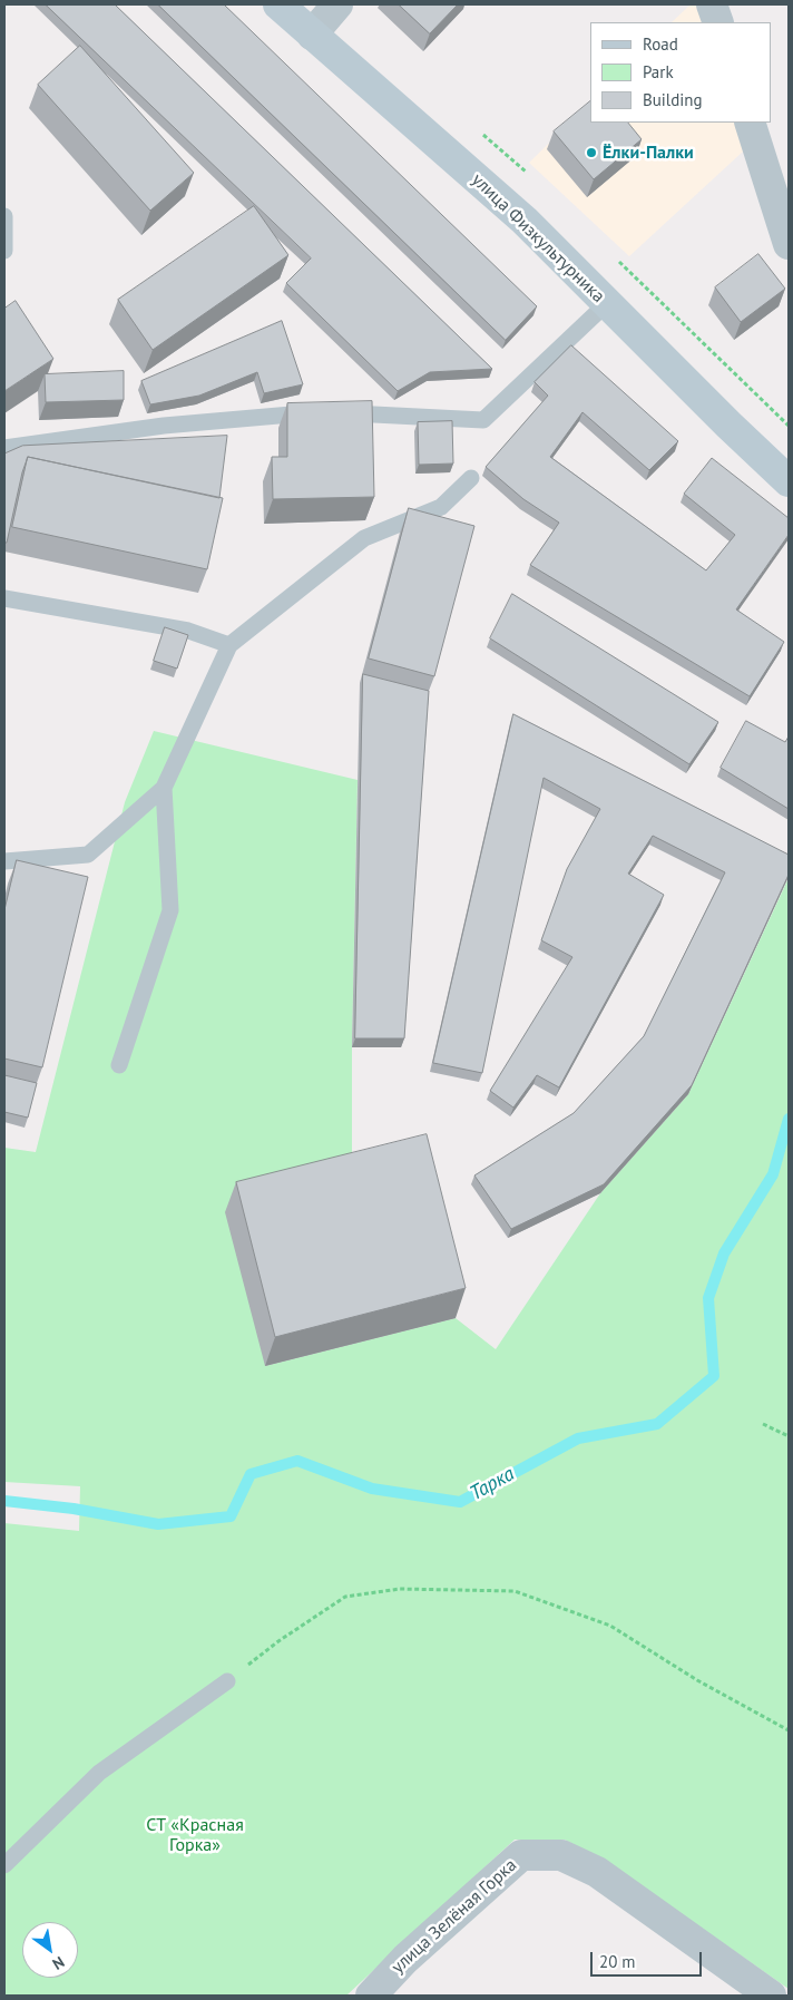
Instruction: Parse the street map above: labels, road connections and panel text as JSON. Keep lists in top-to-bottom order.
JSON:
{
  "streets": {
    "street": ["улица Физкультурника", "улица Зелёная Горка"]
  },
  "water": ["Тарка"],
  "parks": ["СТ «Красная Горка»"],
  "places": ["Ёлки-Палки"],
  "legend": ["Road", "Park", "Building"],
  "scale_bar": "20 m",
  "north": "bottom right"
}
